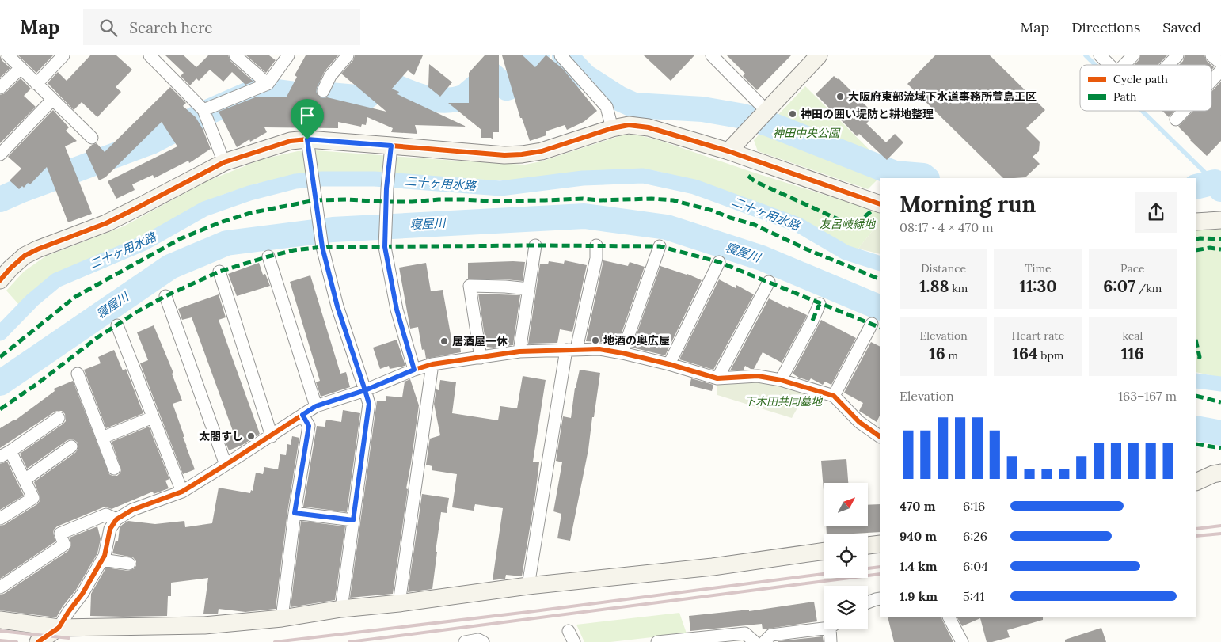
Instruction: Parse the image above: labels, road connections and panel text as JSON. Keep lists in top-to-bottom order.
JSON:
{
  "water": ["二十ヶ用水路", "寝屋川"],
  "parks": ["神田中央公園", "友呂岐緑地", "下木田共同墓地"],
  "places": [
    "大阪府東部流域下水道事務所萱島工区",
    "神田の囲い堤防と耕地整理",
    "地酒の奥広屋",
    "居酒屋一休",
    "太閤すし"
  ],
  "legend": ["Cycle path", "Path"],
  "north": "top right",
  "page": {
    "header": "Map",
    "search": "Search here",
    "nav": ["Map", "Directions", "Saved"],
    "heading": ["Morning run", "08:17 · 4 × 470 m"],
    "stats": [
      ["Distance", "1.88 km"],
      ["Time", "11:30"],
      ["Pace", "6:07 /km"],
      ["Elevation", "16 m"],
      ["Heart rate", "164 bpm"],
      ["kcal", "116"]
    ],
    "chart": ["Elevation", "163–167 m"],
    "list": [
      {
        "name": "470 m",
        "note": "6:16"
      },
      {
        "name": "940 m",
        "note": "6:26"
      },
      {
        "name": "1.4 km",
        "note": "6:04"
      },
      {
        "name": "1.9 km",
        "note": "5:41"
      }
    ]
  }
}
